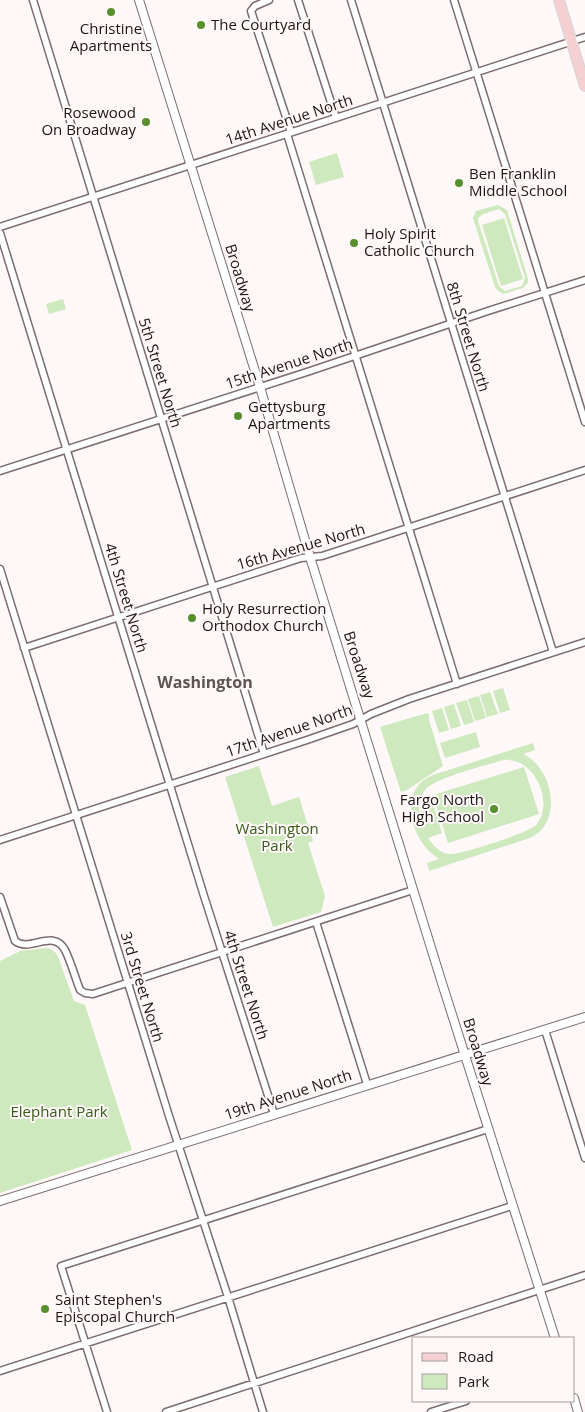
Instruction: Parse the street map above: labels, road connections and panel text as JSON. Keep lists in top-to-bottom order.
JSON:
{
  "streets": {
    "street": [
      "14th Avenue North",
      "Broadway",
      "8th Street North",
      "15th Avenue North",
      "5th Street North",
      "16th Avenue North",
      "4th Street North",
      "17th Avenue North",
      "3rd Street North",
      "19th Avenue North"
    ]
  },
  "crossings": [
    ["14th Avenue North", "Broadway"],
    ["14th Avenue North", "8th Street North"],
    ["14th Avenue North", "5th Street North"],
    ["Broadway", "15th Avenue North"],
    ["Broadway", "16th Avenue North"],
    ["Broadway", "17th Avenue North"],
    ["Broadway", "19th Avenue North"],
    ["8th Street North", "15th Avenue North"],
    ["8th Street North", "16th Avenue North"],
    ["8th Street North", "17th Avenue North"],
    ["15th Avenue North", "5th Street North"],
    ["15th Avenue North", "4th Street North"],
    ["5th Street North", "16th Avenue North"],
    ["5th Street North", "17th Avenue North"],
    ["16th Avenue North", "4th Street North"],
    ["16th Avenue North", "3rd Street North"],
    ["4th Street North", "17th Avenue North"],
    ["4th Street North", "19th Avenue North"],
    ["17th Avenue North", "3rd Street North"],
    ["3rd Street North", "19th Avenue North"]
  ],
  "districts": ["Washington"],
  "parks": ["Washington Park", "Elephant Park"],
  "places": [
    "Christine Apartments",
    "The Courtyard",
    "Rosewood On Broadway",
    "Ben Franklin Middle School",
    "Holy Spirit Catholic Church",
    "Gettysburg Apartments",
    "Holy Resurrection Orthodox Church",
    "Fargo North High School",
    "Saint Stephen's Episcopal Church"
  ],
  "legend": ["Road", "Park"]
}
